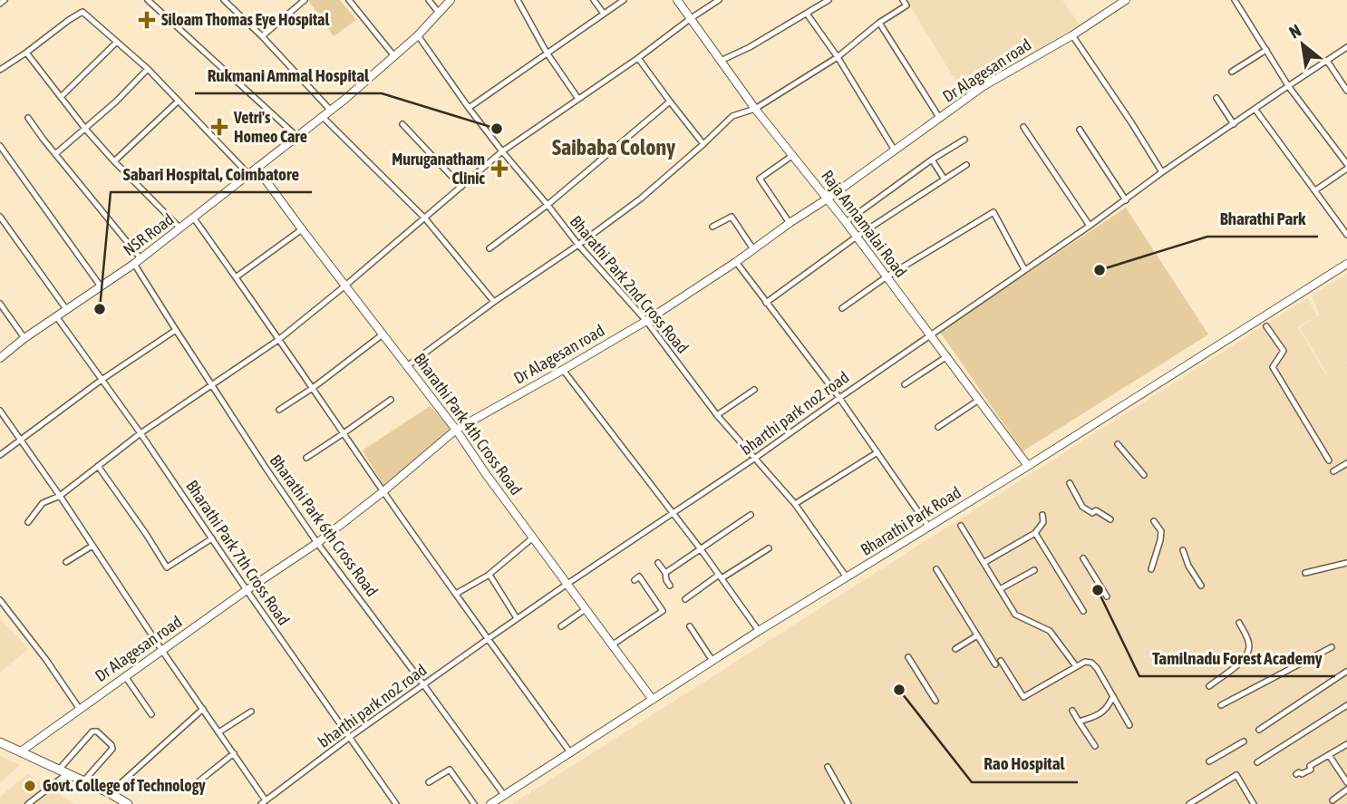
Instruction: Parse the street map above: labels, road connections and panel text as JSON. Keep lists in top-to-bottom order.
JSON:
{
  "streets": {
    "street": [
      "Dr Alagesan road",
      "Raja Annamalai Road",
      "NSR Road",
      "Bharathi Park 2nd Cross Road",
      "bharthi park no2 road",
      "Bharathi Park 4th Cross Road",
      "Bharathi Park Road",
      "Bharathi Park 6th Cross Road",
      "Bharathi Park 7th Cross Road"
    ]
  },
  "crossings": [
    ["Dr Alagesan road", "Raja Annamalai Road"],
    ["Dr Alagesan road", "Bharathi Park 2nd Cross Road"],
    ["Dr Alagesan road", "Bharathi Park 4th Cross Road"],
    ["Dr Alagesan road", "Bharathi Park 6th Cross Road"],
    ["Dr Alagesan road", "Bharathi Park 7th Cross Road"],
    ["Raja Annamalai Road", "bharthi park no2 road"],
    ["Raja Annamalai Road", "Bharathi Park Road"],
    ["NSR Road", "Bharathi Park 2nd Cross Road"],
    ["NSR Road", "Bharathi Park 4th Cross Road"],
    ["NSR Road", "Bharathi Park 6th Cross Road"],
    ["NSR Road", "Bharathi Park 7th Cross Road"],
    ["Bharathi Park 2nd Cross Road", "bharthi park no2 road"],
    ["Bharathi Park 2nd Cross Road", "Bharathi Park Road"],
    ["bharthi park no2 road", "Bharathi Park 4th Cross Road"],
    ["bharthi park no2 road", "Bharathi Park 6th Cross Road"],
    ["bharthi park no2 road", "Bharathi Park 7th Cross Road"],
    ["Bharathi Park 4th Cross Road", "Bharathi Park Road"],
    ["Bharathi Park Road", "Bharathi Park 6th Cross Road"]
  ],
  "districts": ["Saibaba Colony"],
  "places": {
    "health": ["Siloam Thomas Eye Hospital", "Vetri's Homeo Care", "Muruganatham Clinic"],
    "other": [
      "Rukmani Ammal Hospital",
      "Bharathi Park",
      "Sabari Hospital, Coimbatore",
      "Tamilnadu Forest Academy",
      "Rao Hospital",
      "Govt. College of Technology"
    ]
  },
  "north": "top left"
}
